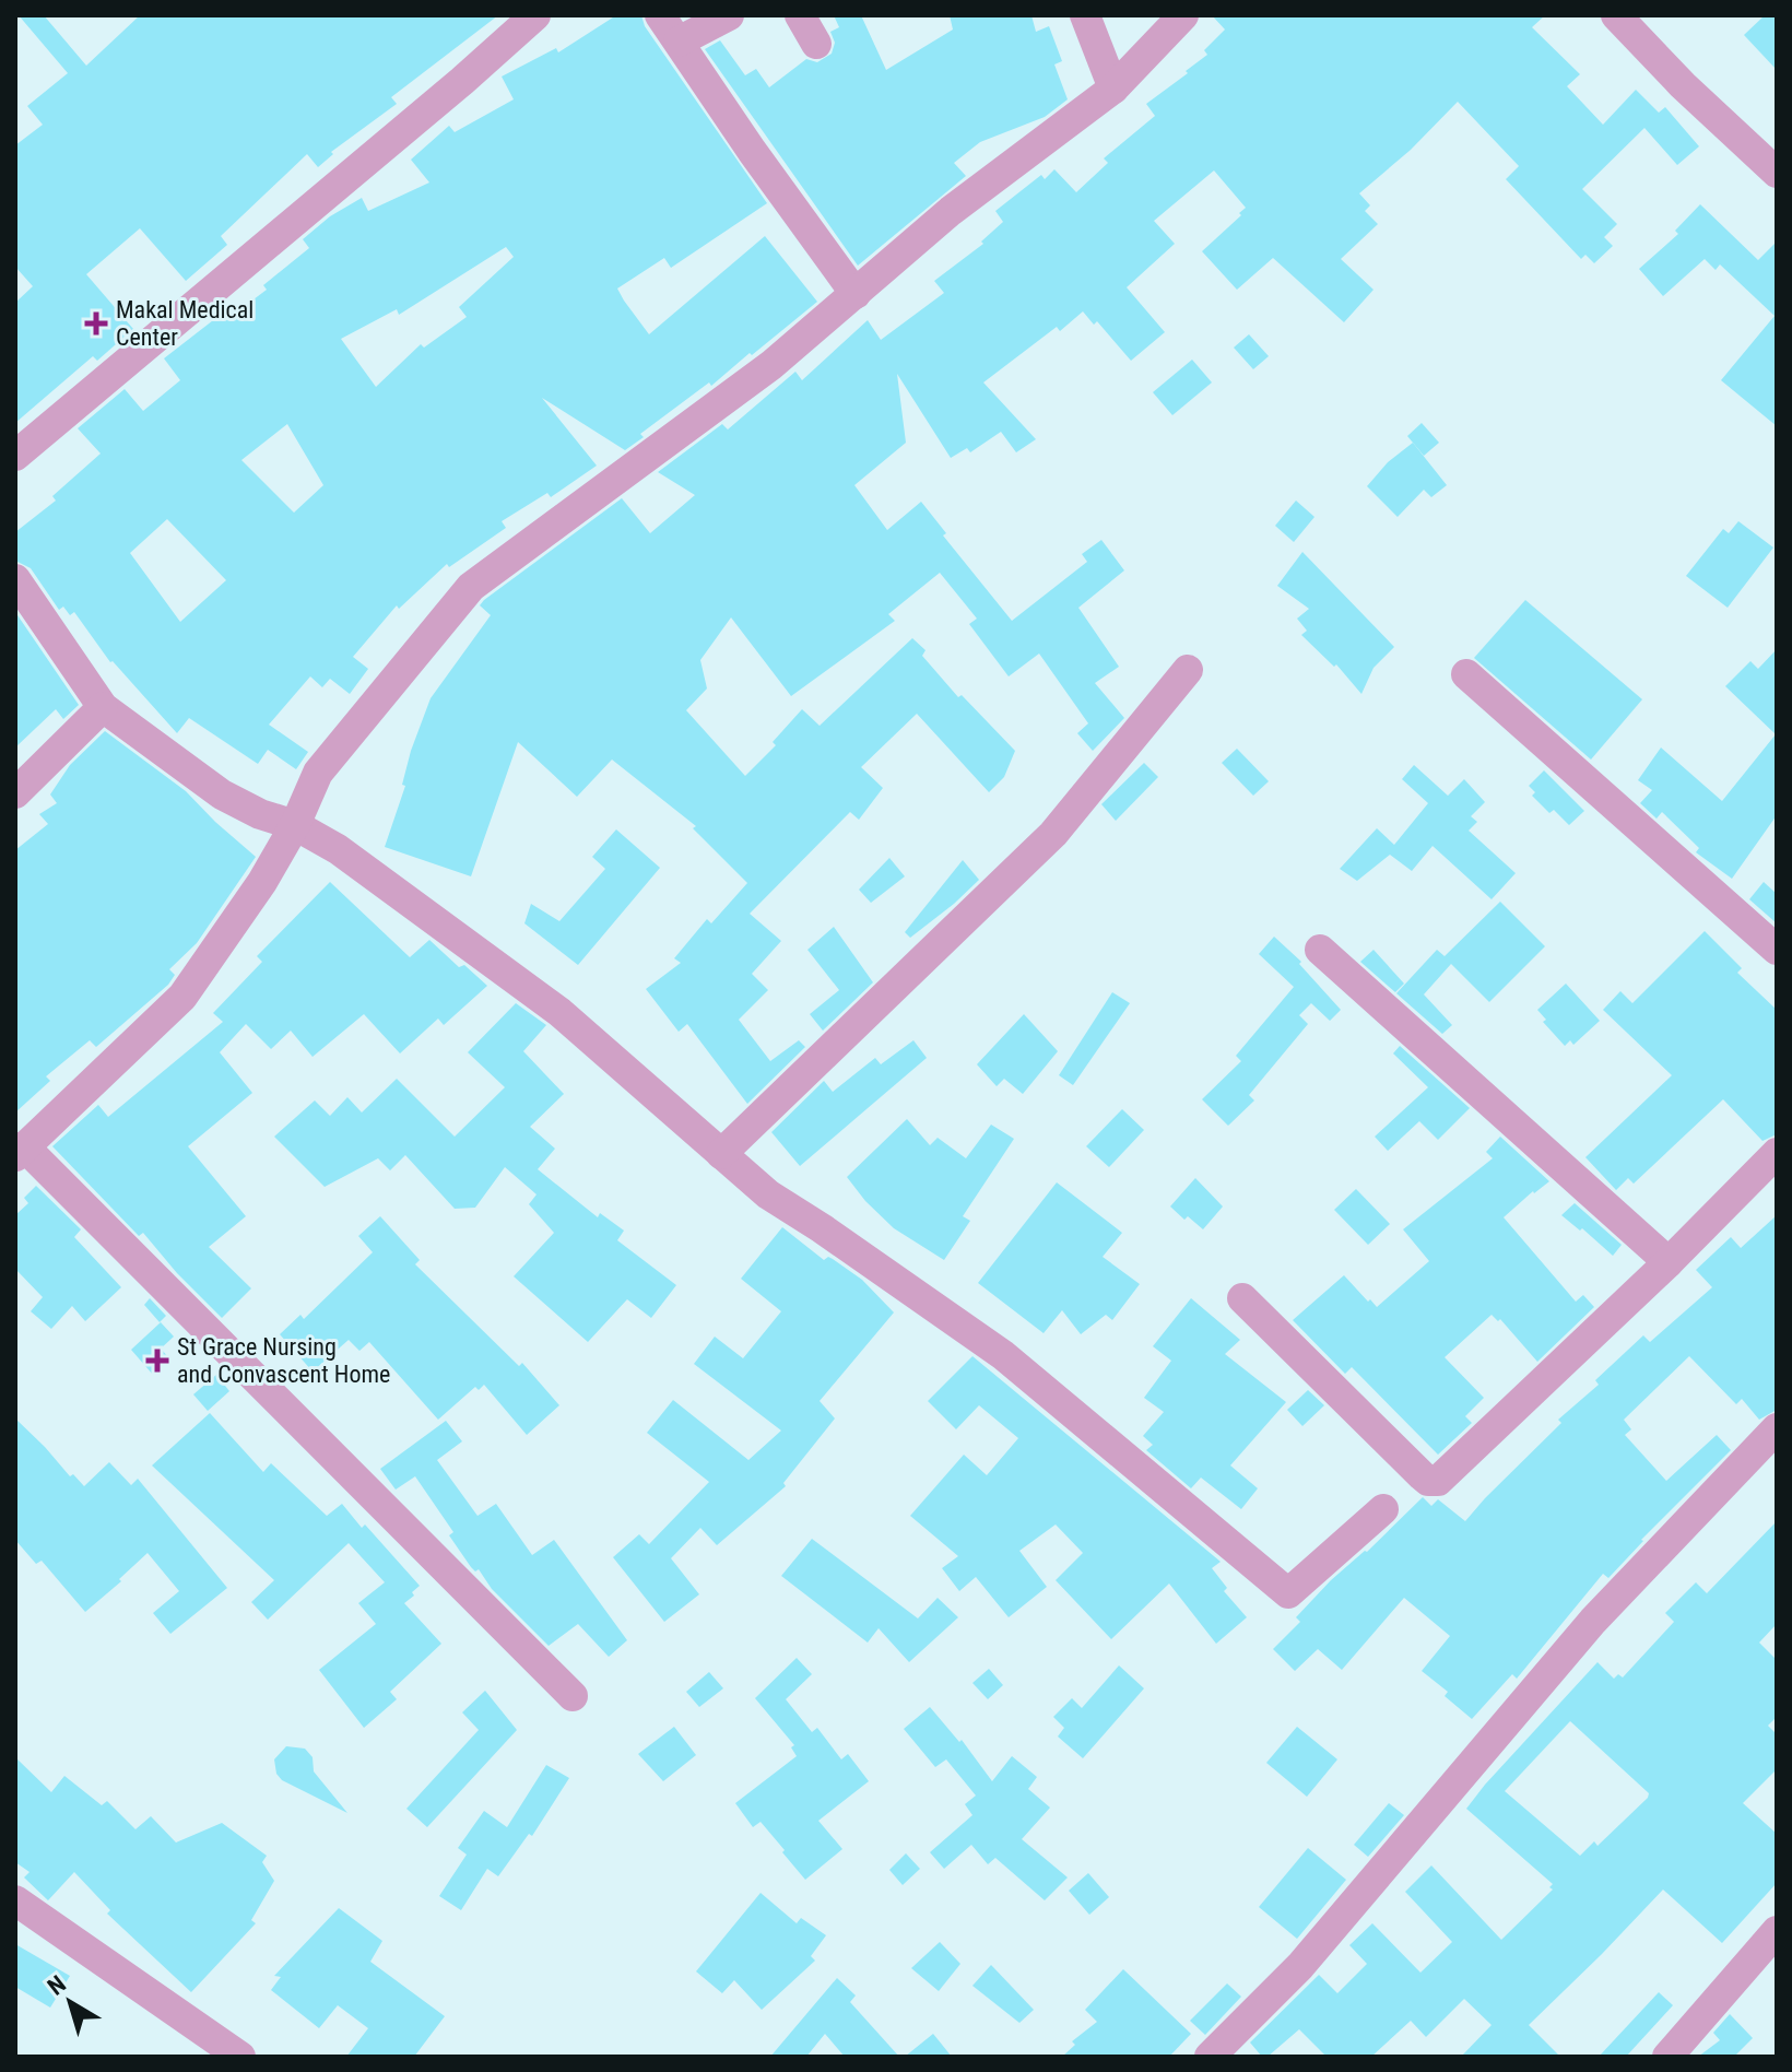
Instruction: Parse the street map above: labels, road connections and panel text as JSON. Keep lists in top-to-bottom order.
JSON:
{
  "places": {
    "health": ["Makal Medical Center", "St Grace Nursing and Convascent Home"]
  },
  "north": "top left"
}
